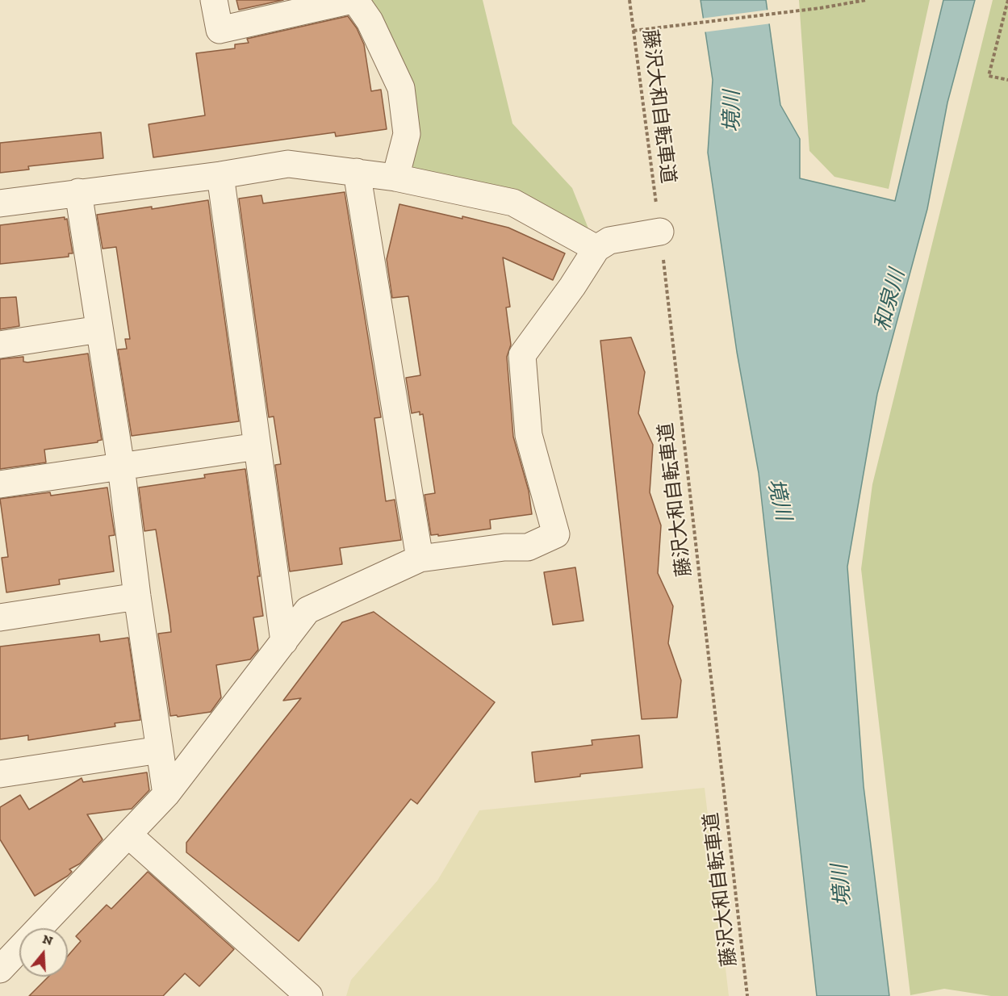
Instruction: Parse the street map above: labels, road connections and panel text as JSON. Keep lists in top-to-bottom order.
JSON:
{
  "streets": {
    "path": ["藤沢大和自転車道"]
  },
  "water": ["境川", "和泉川"],
  "north": "top"
}
